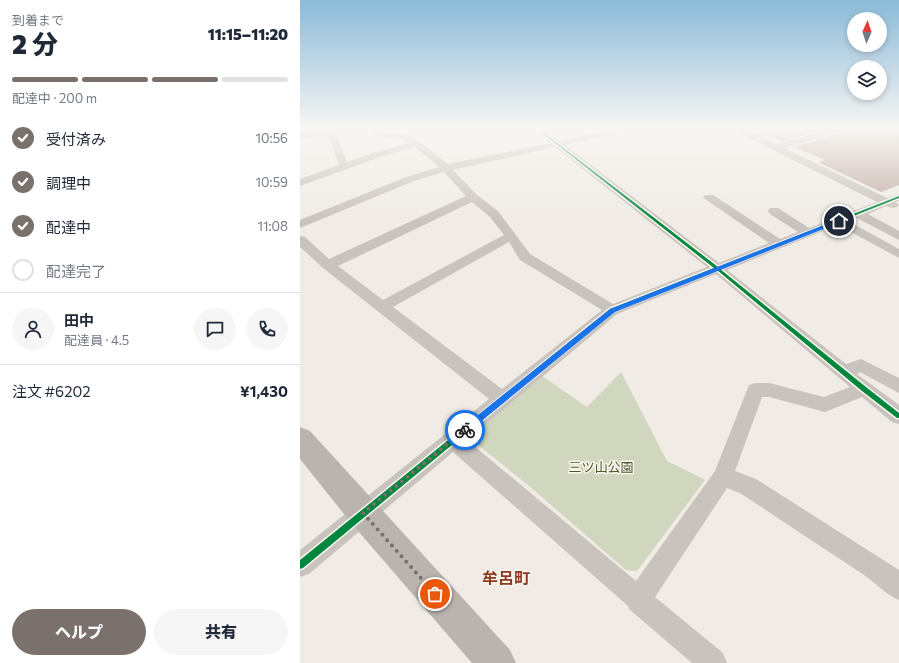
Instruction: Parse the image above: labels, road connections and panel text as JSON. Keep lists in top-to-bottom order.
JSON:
{
  "districts": ["牟呂町"],
  "parks": ["三ツ山公園"],
  "north": "top",
  "page": {
    "heading": ["2 分", "到着まで", "11:15–11:20"],
    "panel": [
      "田中",
      "配達員 · 4.5",
      "注文 #6202",
      "¥1,430"
    ],
    "bar": "配達中 · 200 m",
    "list": [
      ["受付済み", "10:56"],
      ["調理中", "10:59"],
      ["配達中", "11:08"],
      "配達完了"
    ],
    "buttons": ["ヘルプ", "共有"]
  }
}
